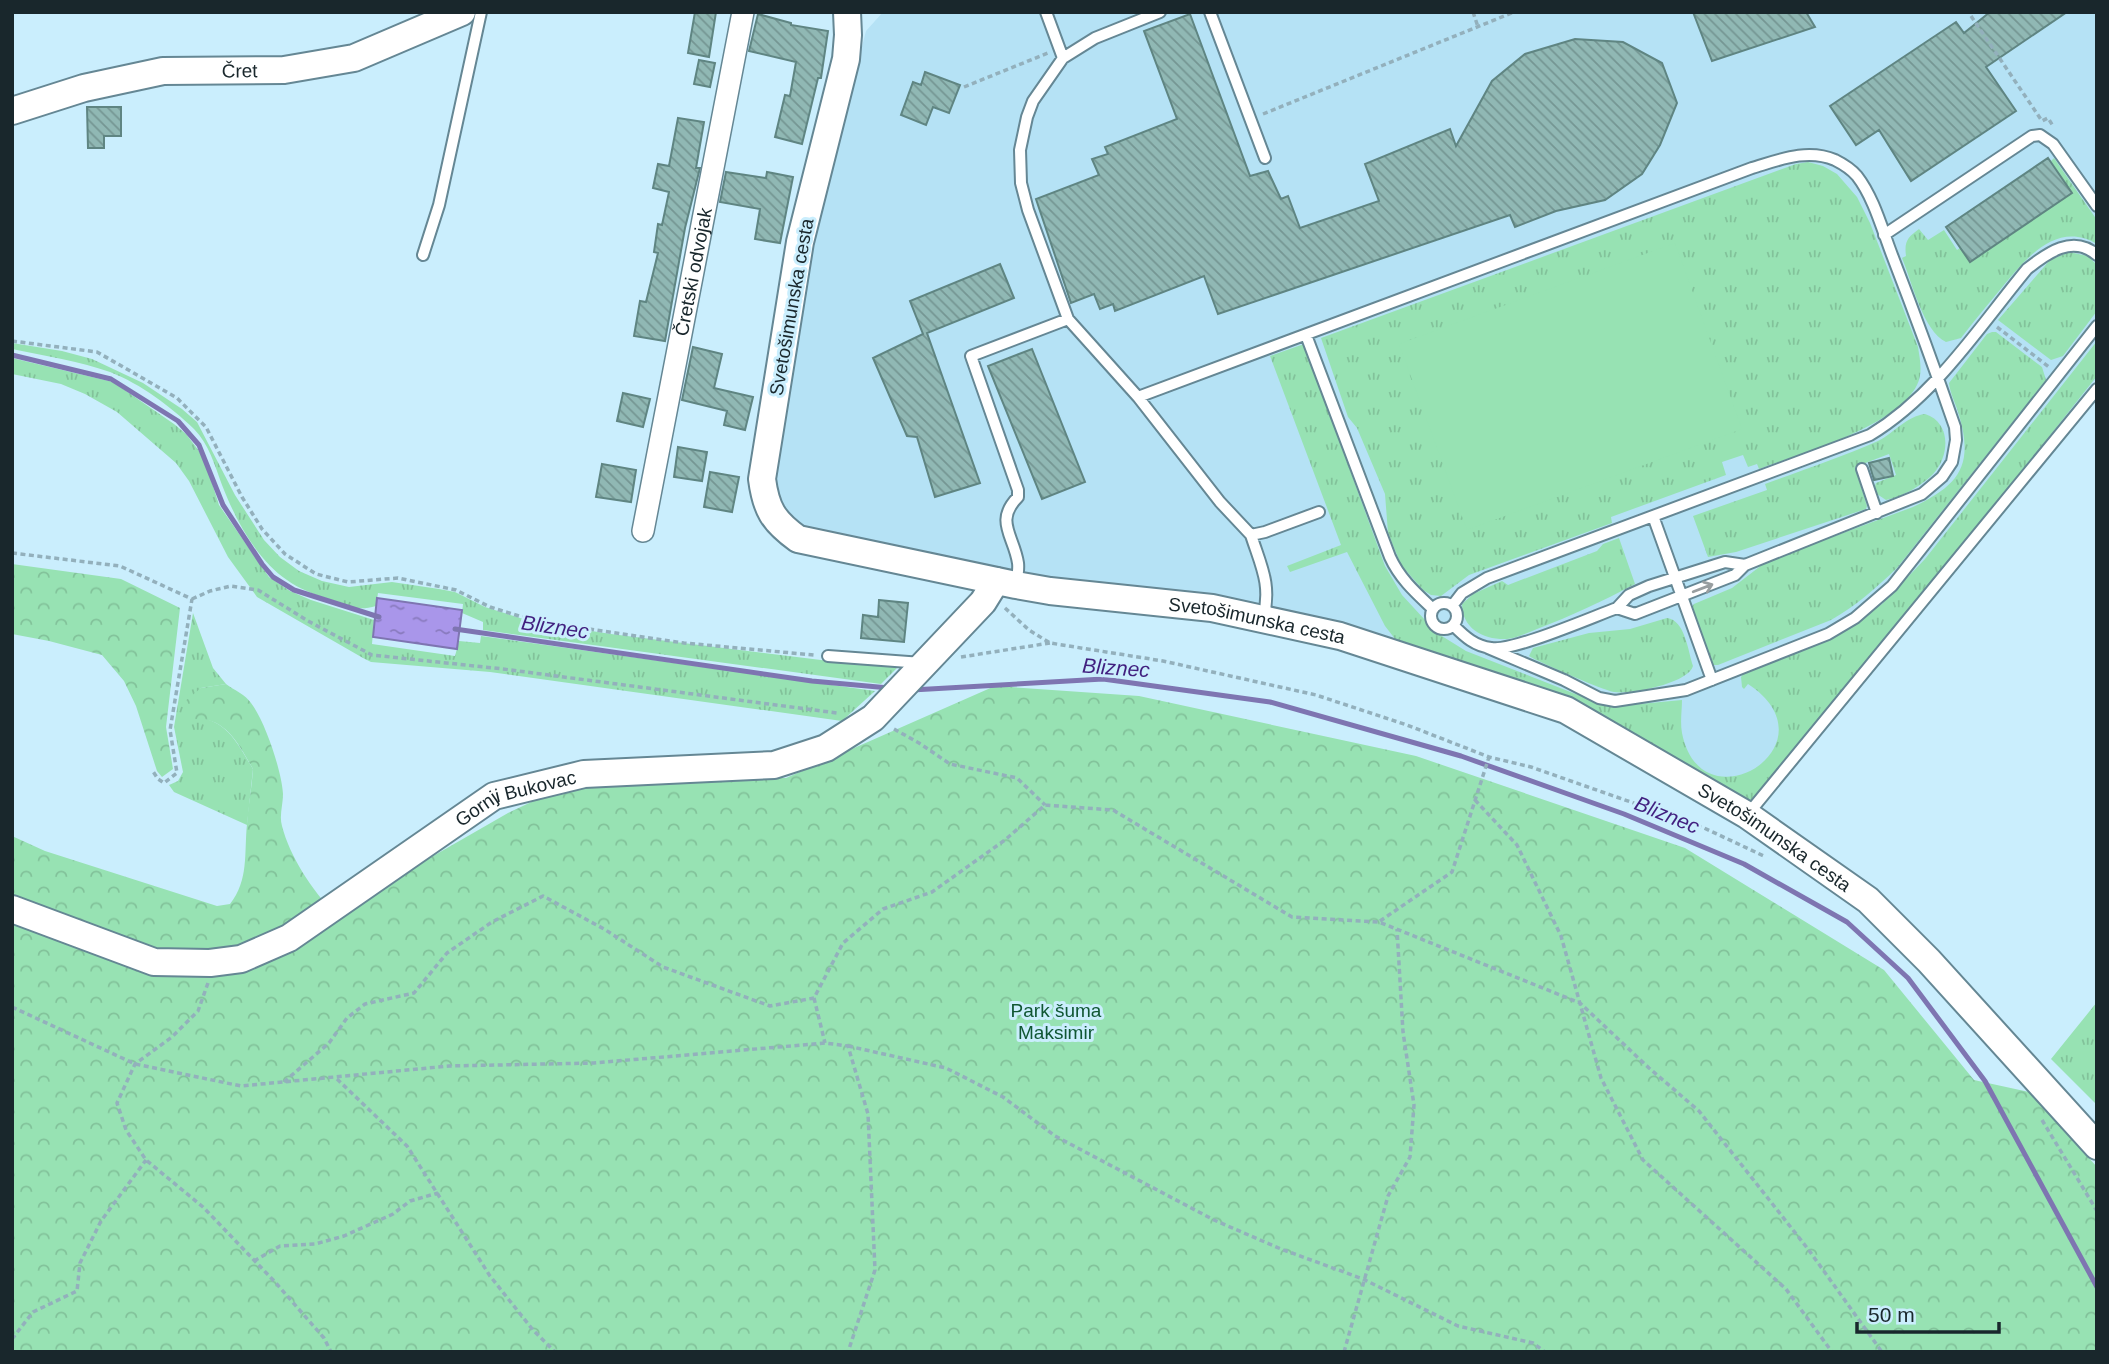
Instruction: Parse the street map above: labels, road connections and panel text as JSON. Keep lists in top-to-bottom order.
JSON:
{
  "streets": {
    "street": [
      "Čret",
      "Čretski odvojak",
      "Svetošimunska cesta",
      "Gornji Bukovac"
    ]
  },
  "crossings": [
    ["Svetošimunska cesta", "Gornji Bukovac"]
  ],
  "water": ["Bliznec"],
  "parks": ["Park šuma Maksimir"],
  "scale_bar": "50 m"
}
